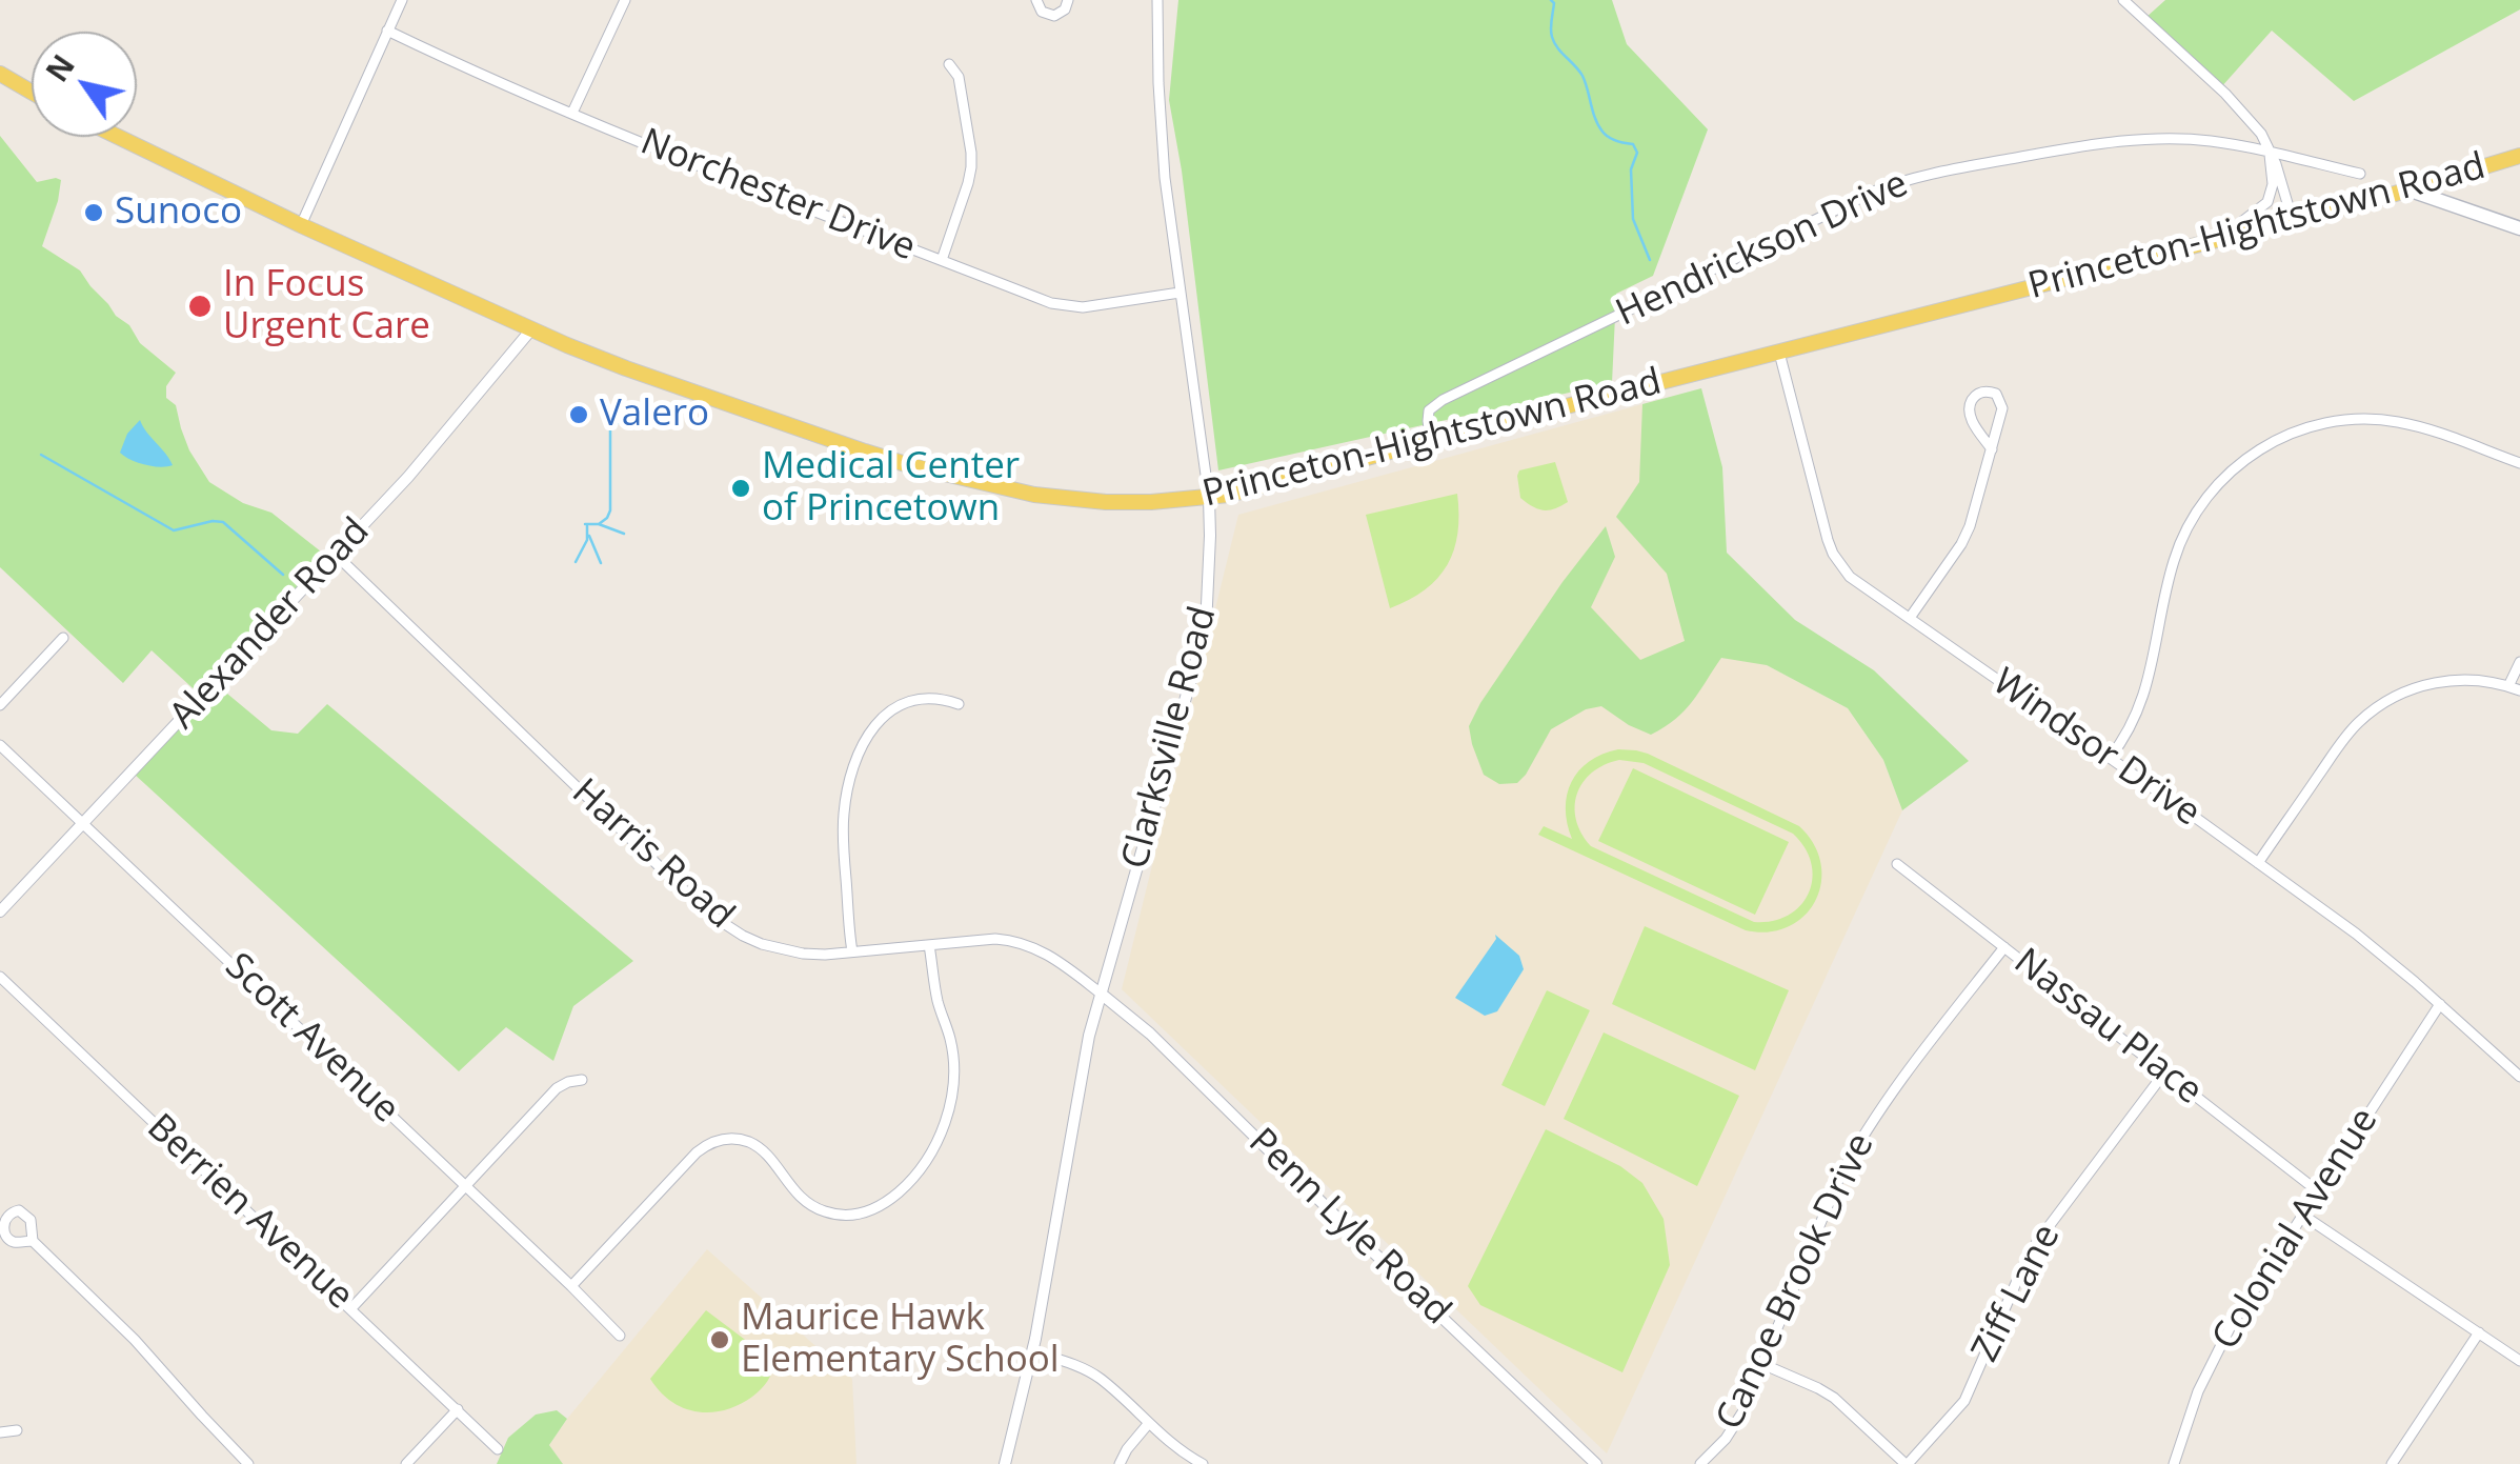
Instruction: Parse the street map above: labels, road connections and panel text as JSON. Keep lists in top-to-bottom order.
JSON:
{
  "streets": {
    "main road": ["Princeton-Hightstown Road"],
    "street": [
      "Norchester Drive",
      "Hendrickson Drive",
      "Alexander Road",
      "Clarksville Road",
      "Windsor Drive",
      "Harris Road",
      "Nassau Place",
      "Scott Avenue",
      "Berrien Avenue",
      "Penn Lyle Road",
      "Colonial Avenue",
      "Canoe Brook Drive",
      "Ziff Lane"
    ]
  },
  "crossings": [
    ["Norchester Drive", "Clarksville Road"],
    ["Princeton-Hightstown Road", "Hendrickson Drive"],
    ["Princeton-Hightstown Road", "Alexander Road"],
    ["Princeton-Hightstown Road", "Clarksville Road"],
    ["Princeton-Hightstown Road", "Windsor Drive"],
    ["Alexander Road", "Harris Road"],
    ["Alexander Road", "Scott Avenue"],
    ["Clarksville Road", "Harris Road"],
    ["Clarksville Road", "Penn Lyle Road"],
    ["Windsor Drive", "Colonial Avenue"],
    ["Harris Road", "Penn Lyle Road"],
    ["Nassau Place", "Colonial Avenue"],
    ["Nassau Place", "Canoe Brook Drive"],
    ["Nassau Place", "Ziff Lane"]
  ],
  "places": [
    "Sunoco",
    "In Focus Urgent Care",
    "Valero",
    "Medical Center of Princetown",
    "Maurice Hawk Elementary School"
  ],
  "north": "top left"
}
